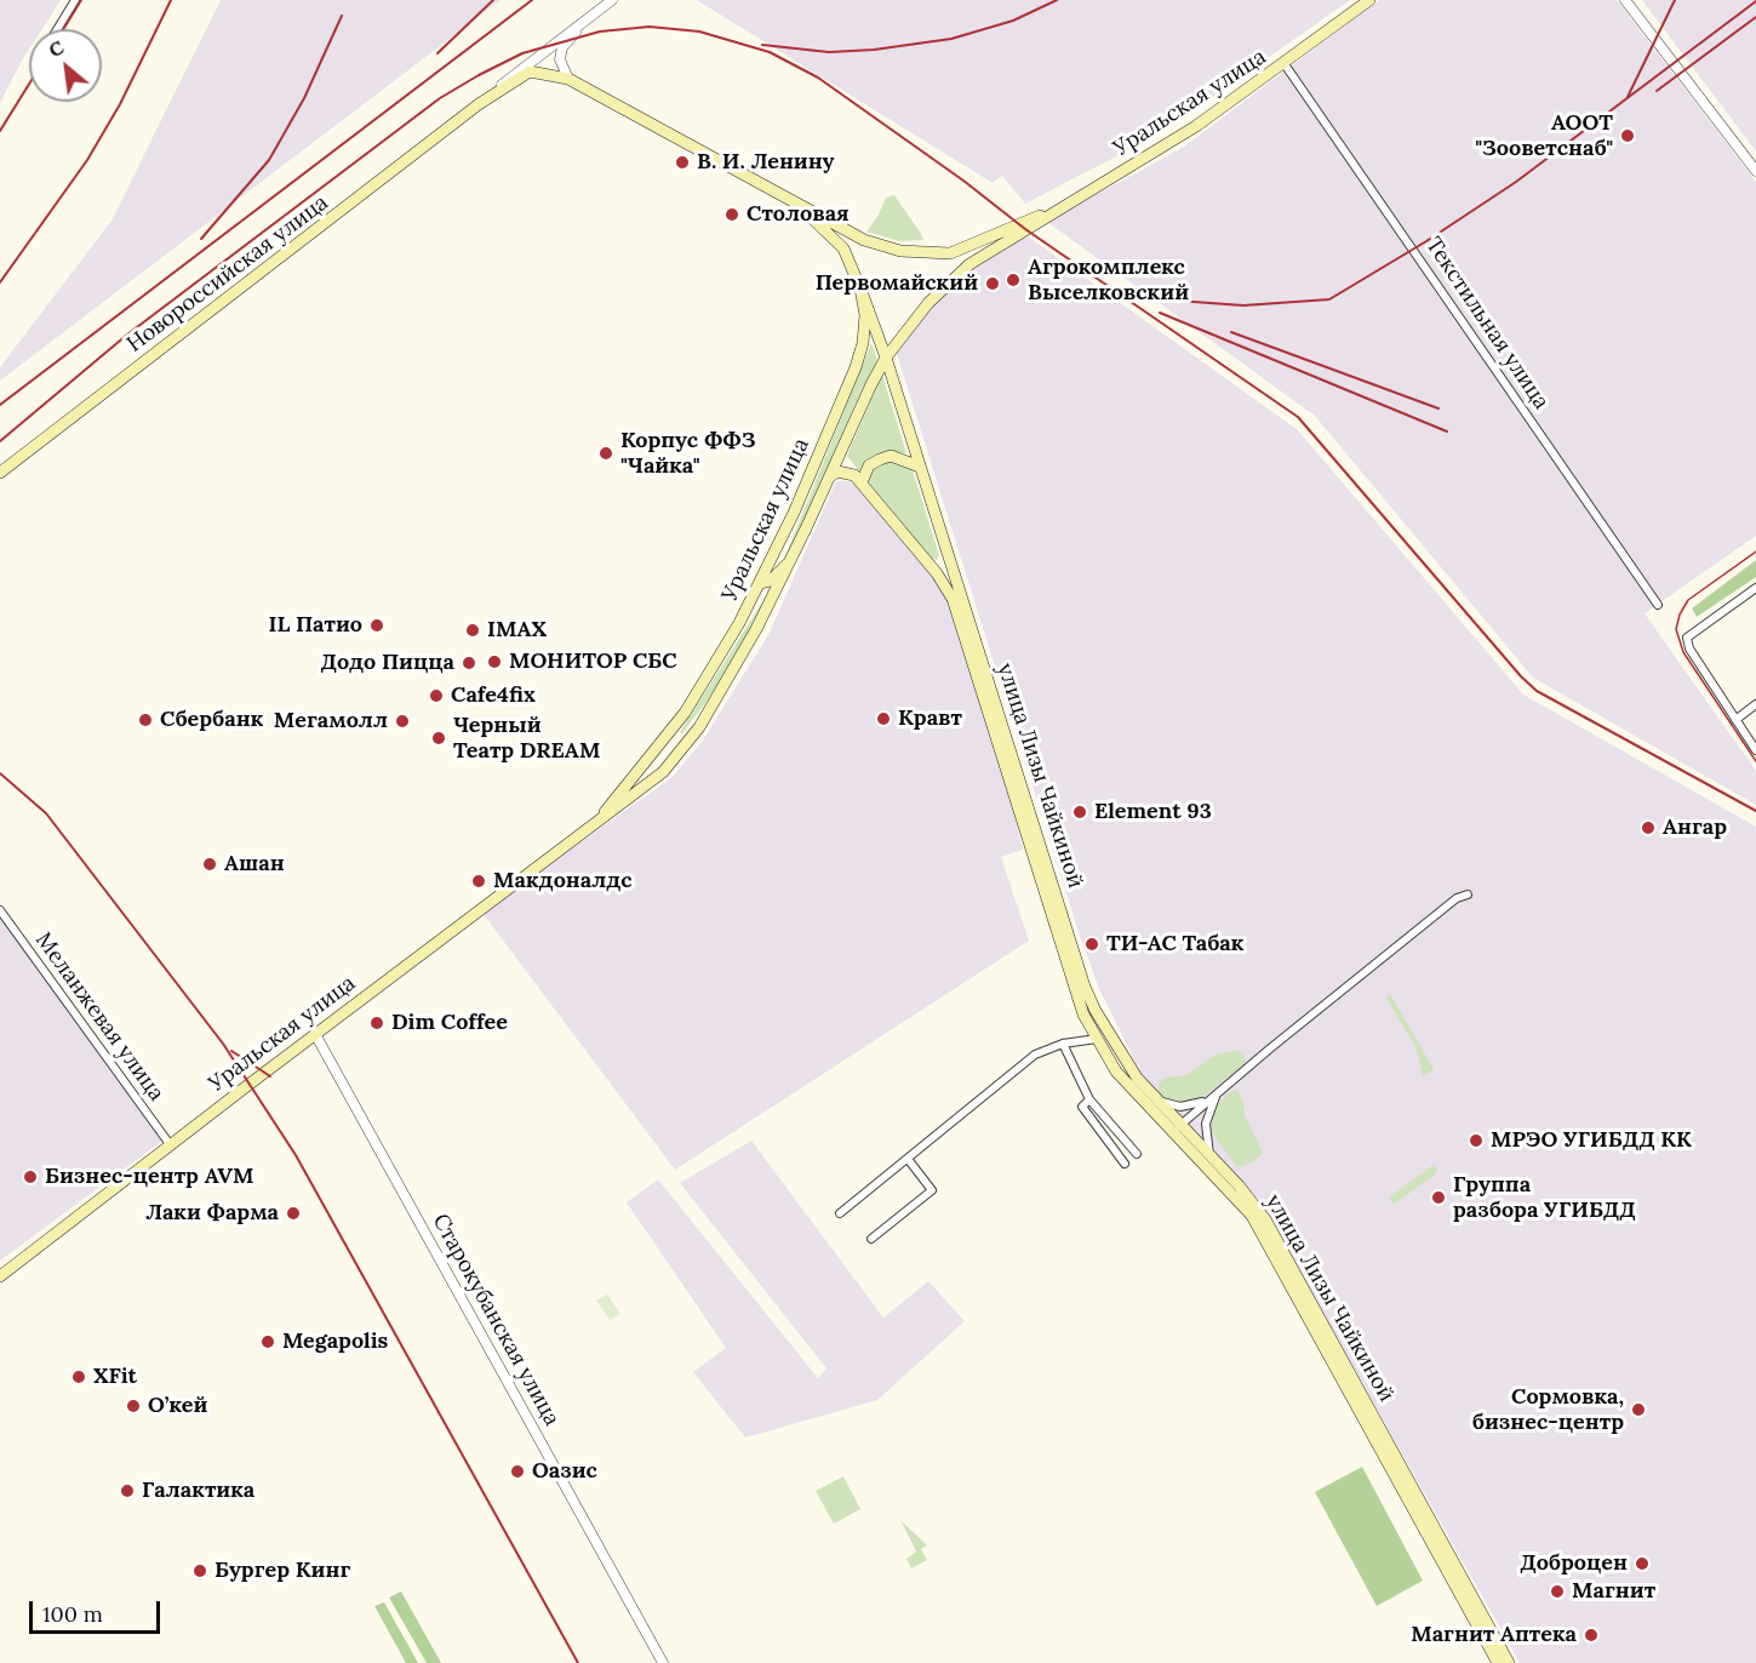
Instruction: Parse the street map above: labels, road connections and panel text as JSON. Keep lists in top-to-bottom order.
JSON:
{
  "streets": {
    "main road": ["Уральская улица", "Новороссийская улица", "улица Лизы Чайкиной"],
    "street": ["Текстильная улица", "Меланжевая улица", "Старокубанская улица"]
  },
  "crossings": [
    ["Уральская улица", "Новороссийская улица"],
    ["Уральская улица", "Текстильная улица"],
    ["Уральская улица", "Меланжевая улица"],
    ["Уральская улица", "Старокубанская улица"]
  ],
  "places": [
    "АООТ \"Зооветснаб\"",
    "В. И. Ленину",
    "Столовая",
    "Агрокомплекс Выселковский",
    "Первомайский",
    "Корпус ФФЗ \"Чайка\"",
    "IL Патио",
    "IMAX",
    "МОНИТОР СБС",
    "Додо Пицца",
    "Cafe4fix",
    "Кравт",
    "Сбербанк",
    "Мегамолл",
    "Черный Театр DREAM",
    "Element 93",
    "Ангар",
    "Ашан",
    "Макдоналдс",
    "ТИ-АС Табак",
    "Dim Coffee",
    "МРЭО УГИБДД КК",
    "Бизнес-центр AVM",
    "Группа разбора УГИБДД",
    "Лаки Фарма",
    "Megapolis",
    "XFit",
    "О’кей",
    "Сормовка, бизнес-центр",
    "Оазис",
    "Галактика",
    "Доброцен",
    "Бургер Кинг",
    "Магнит",
    "Магнит Аптека"
  ],
  "scale_bar": "100 m",
  "north": "top left"
}
